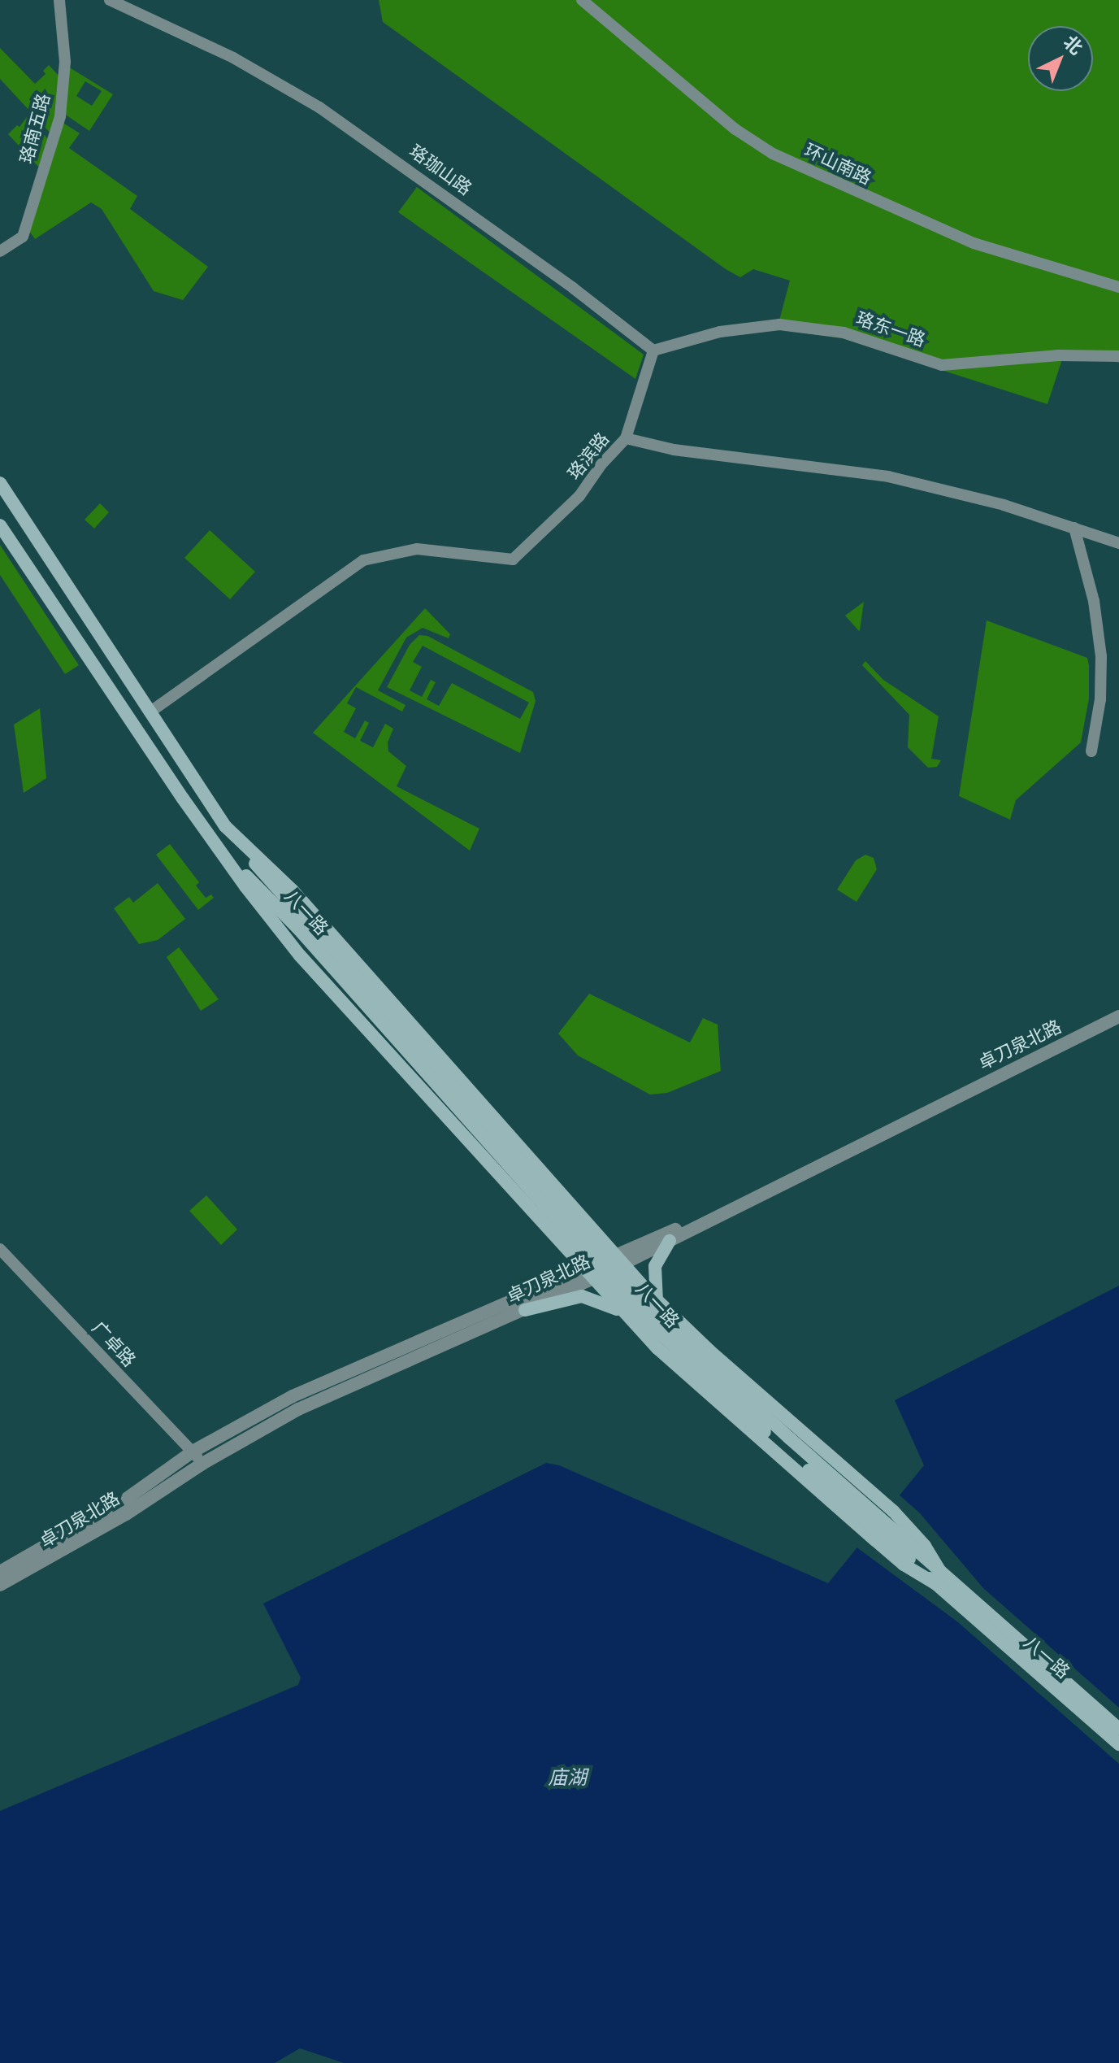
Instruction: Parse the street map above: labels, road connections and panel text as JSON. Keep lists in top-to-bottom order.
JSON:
{
  "streets": {
    "main road": ["八一路"],
    "street": [
      "珞南五路",
      "环山南路",
      "珞珈山路",
      "珞东一路",
      "珞滨路",
      "卓刀泉北路",
      "广卓路"
    ]
  },
  "crossings": [
    ["珞珈山路", "珞东一路"],
    ["珞滨路", "八一路"],
    ["八一路", "卓刀泉北路"],
    ["卓刀泉北路", "广卓路"]
  ],
  "water": ["庙湖"],
  "north": "top right"
}
